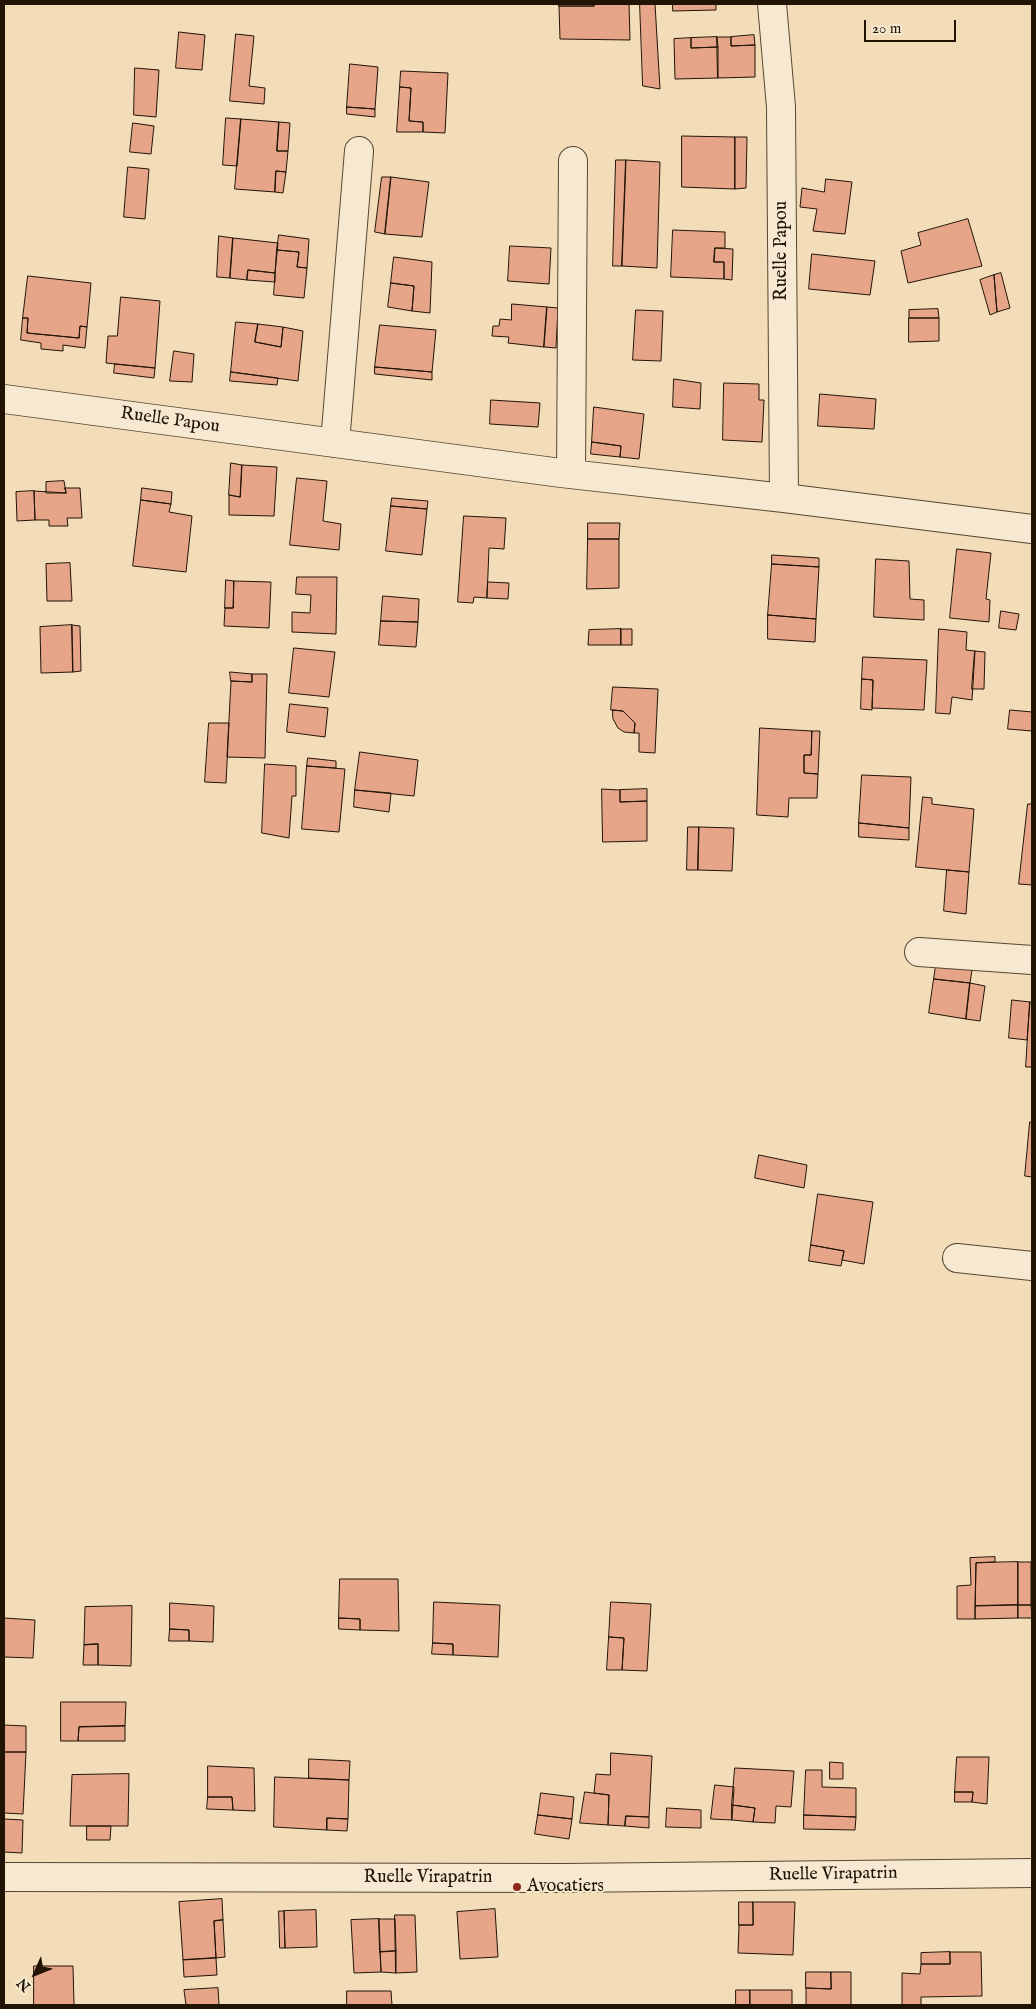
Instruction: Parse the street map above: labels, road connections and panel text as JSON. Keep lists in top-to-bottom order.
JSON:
{
  "streets": {
    "street": ["Ruelle Papou", "Ruelle Virapatrin"]
  },
  "places": ["Avocatiers"],
  "scale_bar": "20 m",
  "north": "bottom left"
}
